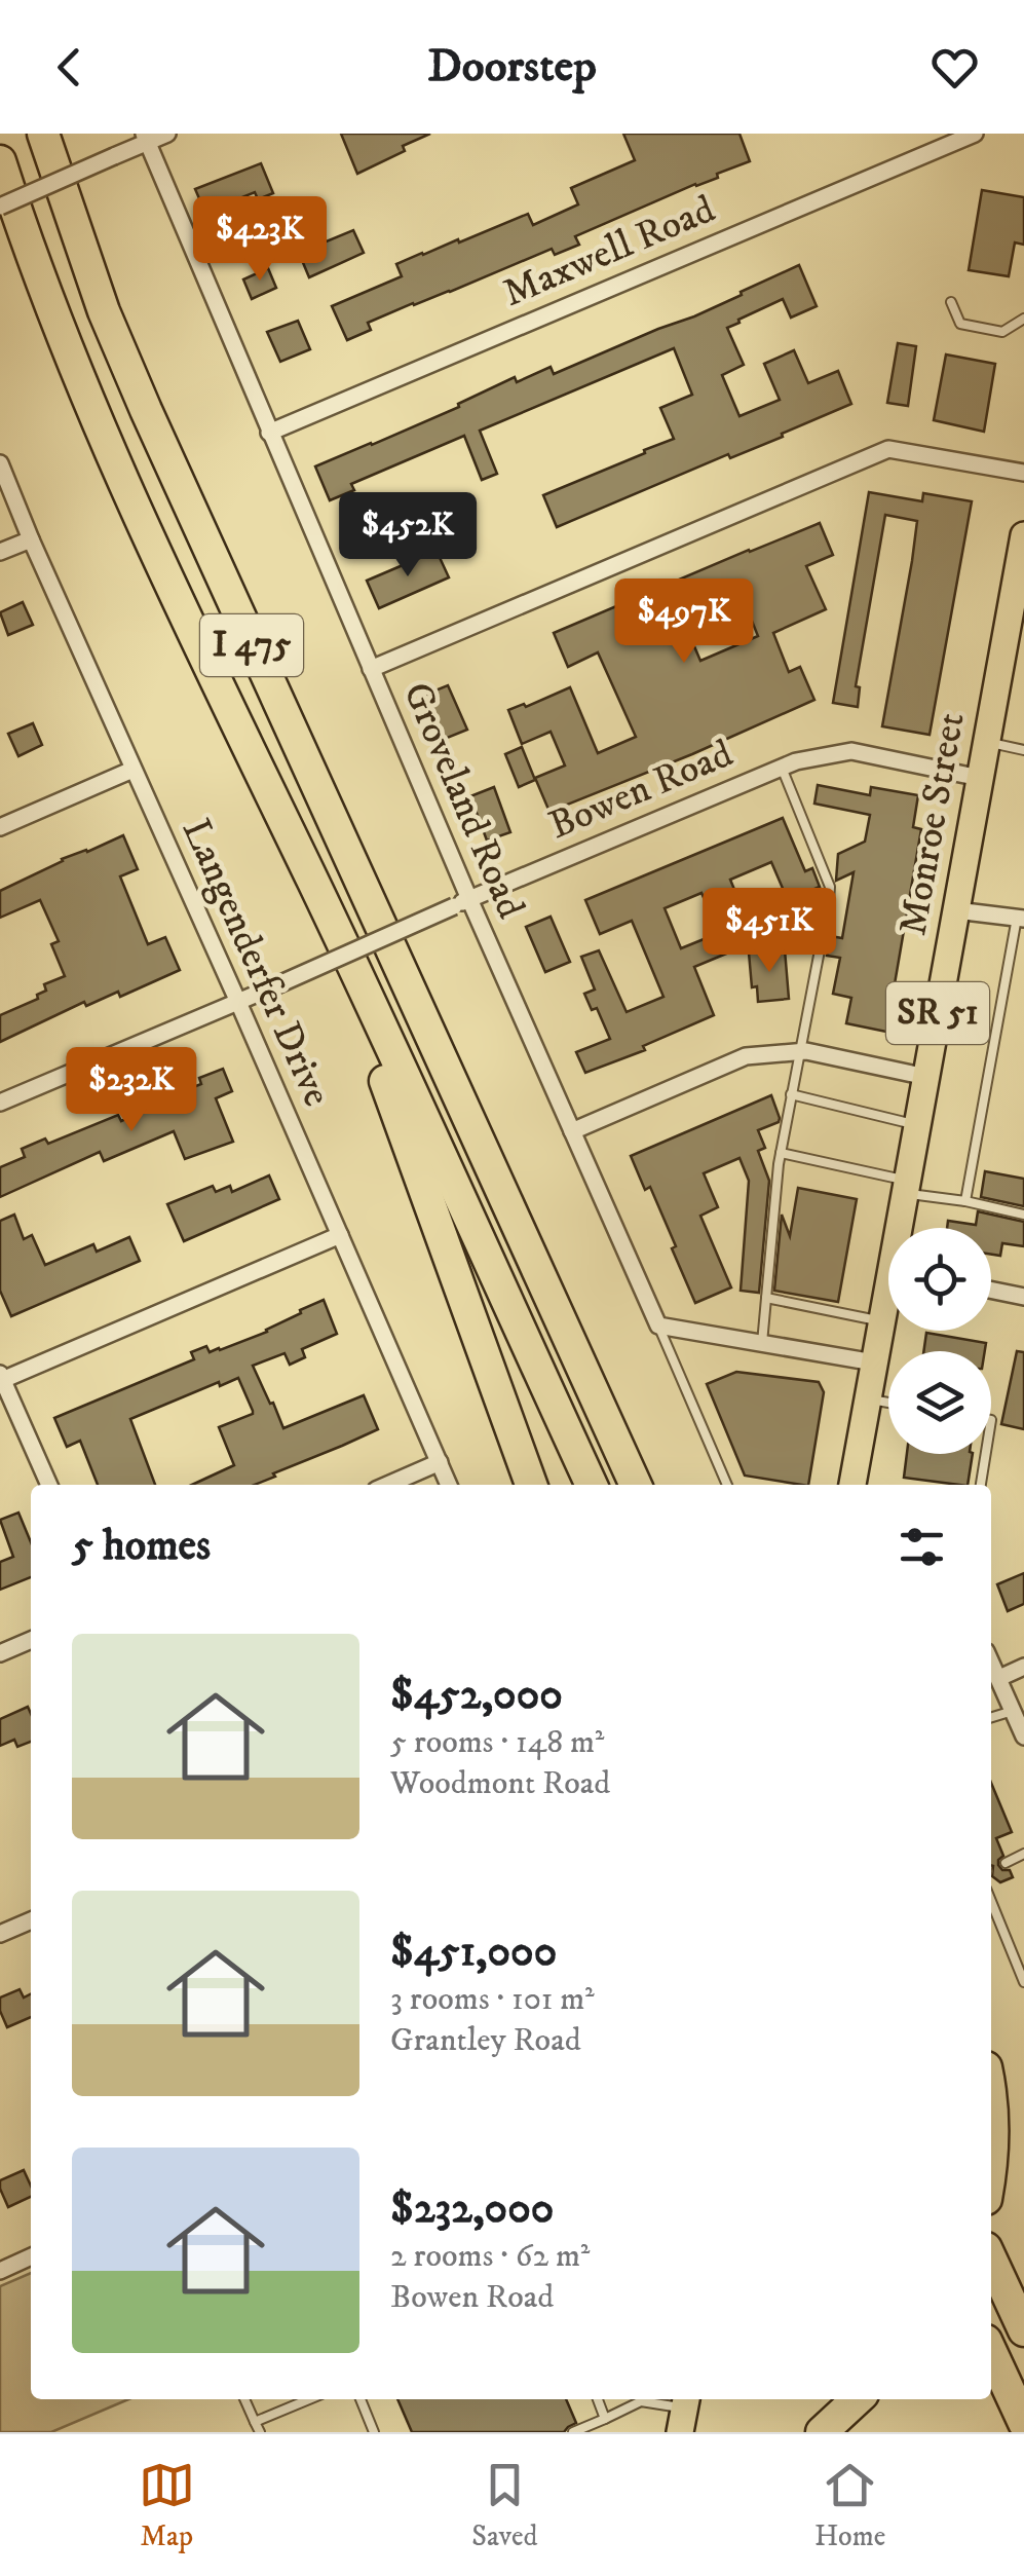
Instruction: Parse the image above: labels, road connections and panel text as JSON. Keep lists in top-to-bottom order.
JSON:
{
  "streets": {
    "highway": ["I 475"],
    "main road": ["Monroe Street", "SR 51"],
    "street": [
      "Maxwell Road",
      "Bowen Road",
      "Groveland Road",
      "Langenderfer Drive"
    ]
  },
  "crossings": [
    ["Maxwell Road", "Groveland Road"],
    ["Bowen Road", "Groveland Road"],
    ["Bowen Road", "Monroe Street"],
    ["Bowen Road", "Langenderfer Drive"]
  ],
  "page": {
    "header": "Doorstep",
    "price": [
      "$423K",
      "$452K",
      "$497K",
      "$451K",
      "$232K"
    ],
    "heading": "5 homes",
    "list": [
      {
        "name": "$452,000",
        "note": "5 rooms · 148 m² · Woodmont Road"
      },
      {
        "name": "$451,000",
        "note": "3 rooms · 101 m² · Grantley Road"
      },
      {
        "name": "$232,000",
        "note": "2 rooms · 62 m² · Bowen Road"
      }
    ],
    "tabs": ["Map", "Saved", "Home"]
  }
}
